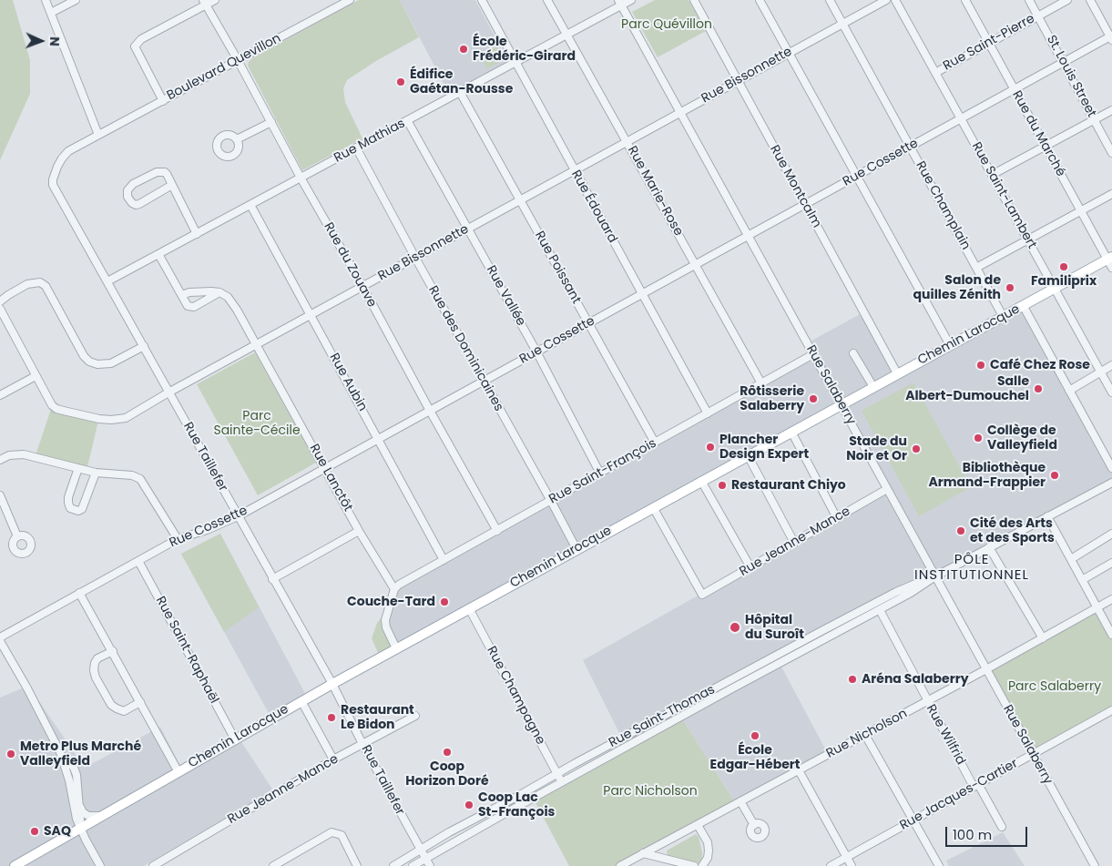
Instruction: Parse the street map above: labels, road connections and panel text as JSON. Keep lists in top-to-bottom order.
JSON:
{
  "streets": {
    "main road": ["Chemin Larocque"],
    "street": [
      "Rue Saint-Pierre",
      "Boulevard Quevillon",
      "Rue Bissonnette",
      "St. Louis Street",
      "Rue du Marché",
      "Rue Mathias",
      "Rue Cossette",
      "Rue Montcalm",
      "Rue Marie-Rose",
      "Rue Saint-Lambert",
      "Rue Champlain",
      "Rue Édouard",
      "Rue du Zouave",
      "Rue Poissant",
      "Rue Vallée",
      "Rue des Dominicaines",
      "Rue Aubin",
      "Rue Salaberry",
      "Rue Taillefer",
      "Rue Saint-François",
      "Rue Lanctôt",
      "Rue Jeanne-Mance",
      "Rue Saint-Raphaël",
      "Rue Champagne",
      "Rue Saint-Thomas",
      "Rue Nicholson",
      "Rue Wilfrid",
      "Rue Jacques-Cartier"
    ]
  },
  "crossings": [
    ["Rue Saint-Pierre", "St. Louis Street"],
    ["Rue Saint-Pierre", "Rue du Marché"],
    ["Rue Saint-Pierre", "Rue Saint-Lambert"],
    ["Boulevard Quevillon", "Rue du Zouave"],
    ["Boulevard Quevillon", "Rue Taillefer"],
    ["Rue Bissonnette", "Rue Montcalm"],
    ["Rue Bissonnette", "Rue Marie-Rose"],
    ["Rue Bissonnette", "Rue Champlain"],
    ["Rue Bissonnette", "Rue Édouard"],
    ["Rue Bissonnette", "Rue du Zouave"],
    ["Rue Bissonnette", "Rue Poissant"],
    ["Rue Bissonnette", "Rue Vallée"],
    ["Rue Bissonnette", "Rue des Dominicaines"],
    ["Rue Bissonnette", "Rue Aubin"],
    ["Rue Bissonnette", "Rue Salaberry"],
    ["Rue Bissonnette", "Rue Taillefer"],
    ["Rue Bissonnette", "Rue Lanctôt"],
    ["St. Louis Street", "Rue Cossette"],
    ["Rue du Marché", "Rue Cossette"],
    ["Rue du Marché", "Chemin Larocque"],
    ["Rue Mathias", "Rue Marie-Rose"],
    ["Rue Mathias", "Rue Édouard"],
    ["Rue Mathias", "Rue du Zouave"],
    ["Rue Mathias", "Rue Poissant"],
    ["Rue Mathias", "Rue Vallée"],
    ["Rue Mathias", "Rue des Dominicaines"],
    ["Rue Mathias", "Rue Aubin"],
    ["Rue Mathias", "Rue Salaberry"],
    ["Rue Mathias", "Rue Taillefer"],
    ["Rue Cossette", "Rue Montcalm"],
    ["Rue Cossette", "Rue Marie-Rose"],
    ["Rue Cossette", "Rue Saint-Lambert"],
    ["Rue Cossette", "Rue Champlain"],
    ["Rue Cossette", "Rue Édouard"],
    ["Rue Cossette", "Rue du Zouave"],
    ["Rue Cossette", "Rue Poissant"],
    ["Rue Cossette", "Rue Vallée"],
    ["Rue Cossette", "Rue des Dominicaines"],
    ["Rue Cossette", "Rue Aubin"],
    ["Rue Cossette", "Rue Salaberry"],
    ["Rue Cossette", "Rue Taillefer"],
    ["Rue Cossette", "Rue Lanctôt"],
    ["Rue Cossette", "Rue Saint-Raphaël"],
    ["Rue Montcalm", "Chemin Larocque"],
    ["Rue Marie-Rose", "Rue Saint-François"],
    ["Rue Saint-Lambert", "Chemin Larocque"],
    ["Rue Champlain", "Chemin Larocque"],
    ["Rue Édouard", "Rue Saint-François"],
    ["Rue du Zouave", "Rue Saint-François"],
    ["Rue Poissant", "Rue Saint-François"],
    ["Rue Vallée", "Rue Saint-François"],
    ["Chemin Larocque", "Rue des Dominicaines"],
    ["Chemin Larocque", "Rue Salaberry"],
    ["Chemin Larocque", "Rue Taillefer"],
    ["Chemin Larocque", "Rue Jeanne-Mance"],
    ["Chemin Larocque", "Rue Saint-Raphaël"],
    ["Chemin Larocque", "Rue Champagne"],
    ["Rue des Dominicaines", "Rue Saint-François"],
    ["Rue Aubin", "Rue Saint-François"],
    ["Rue Salaberry", "Rue Saint-François"],
    ["Rue Salaberry", "Rue Jeanne-Mance"],
    ["Rue Salaberry", "Rue Saint-Thomas"],
    ["Rue Salaberry", "Rue Nicholson"],
    ["Rue Salaberry", "Rue Jacques-Cartier"],
    ["Rue Taillefer", "Rue Jeanne-Mance"],
    ["Rue Taillefer", "Rue Saint-Thomas"],
    ["Rue Saint-François", "Rue Lanctôt"],
    ["Rue Champagne", "Rue Saint-Thomas"],
    ["Rue Saint-Thomas", "Rue Wilfrid"],
    ["Rue Nicholson", "Rue Wilfrid"],
    ["Rue Wilfrid", "Rue Jacques-Cartier"]
  ],
  "districts": ["PÔLE INSTITUTIONNEL"],
  "parks": [
    "Parc Quévillon",
    "Parc Sainte-Cécile",
    "Parc Salaberry",
    "Parc Nicholson"
  ],
  "places": [
    "École Frédéric-Girard",
    "Édifice Gaétan-Rousse",
    "Familiprix",
    "Salon de quilles Zénith",
    "Café Chez Rose",
    "Salle Albert-Dumouchel",
    "Rôtisserie Salaberry",
    "Collège de Valleyfield",
    "Plancher Design Expert",
    "Stade du Noir et Or",
    "Bibliothèque Armand-Frappier",
    "Restaurant Chiyo",
    "Cité des Arts et des Sports",
    "Couche-Tard",
    "Hôpital du Suroît",
    "Aréna Salaberry",
    "Restaurant Le Bidon",
    "École Edgar-Hébert",
    "Coop Horizon Doré",
    "Metro Plus Marché Valleyfield",
    "Coop Lac St-François",
    "SAQ"
  ],
  "scale_bar": "100 m",
  "north": "right"
}
